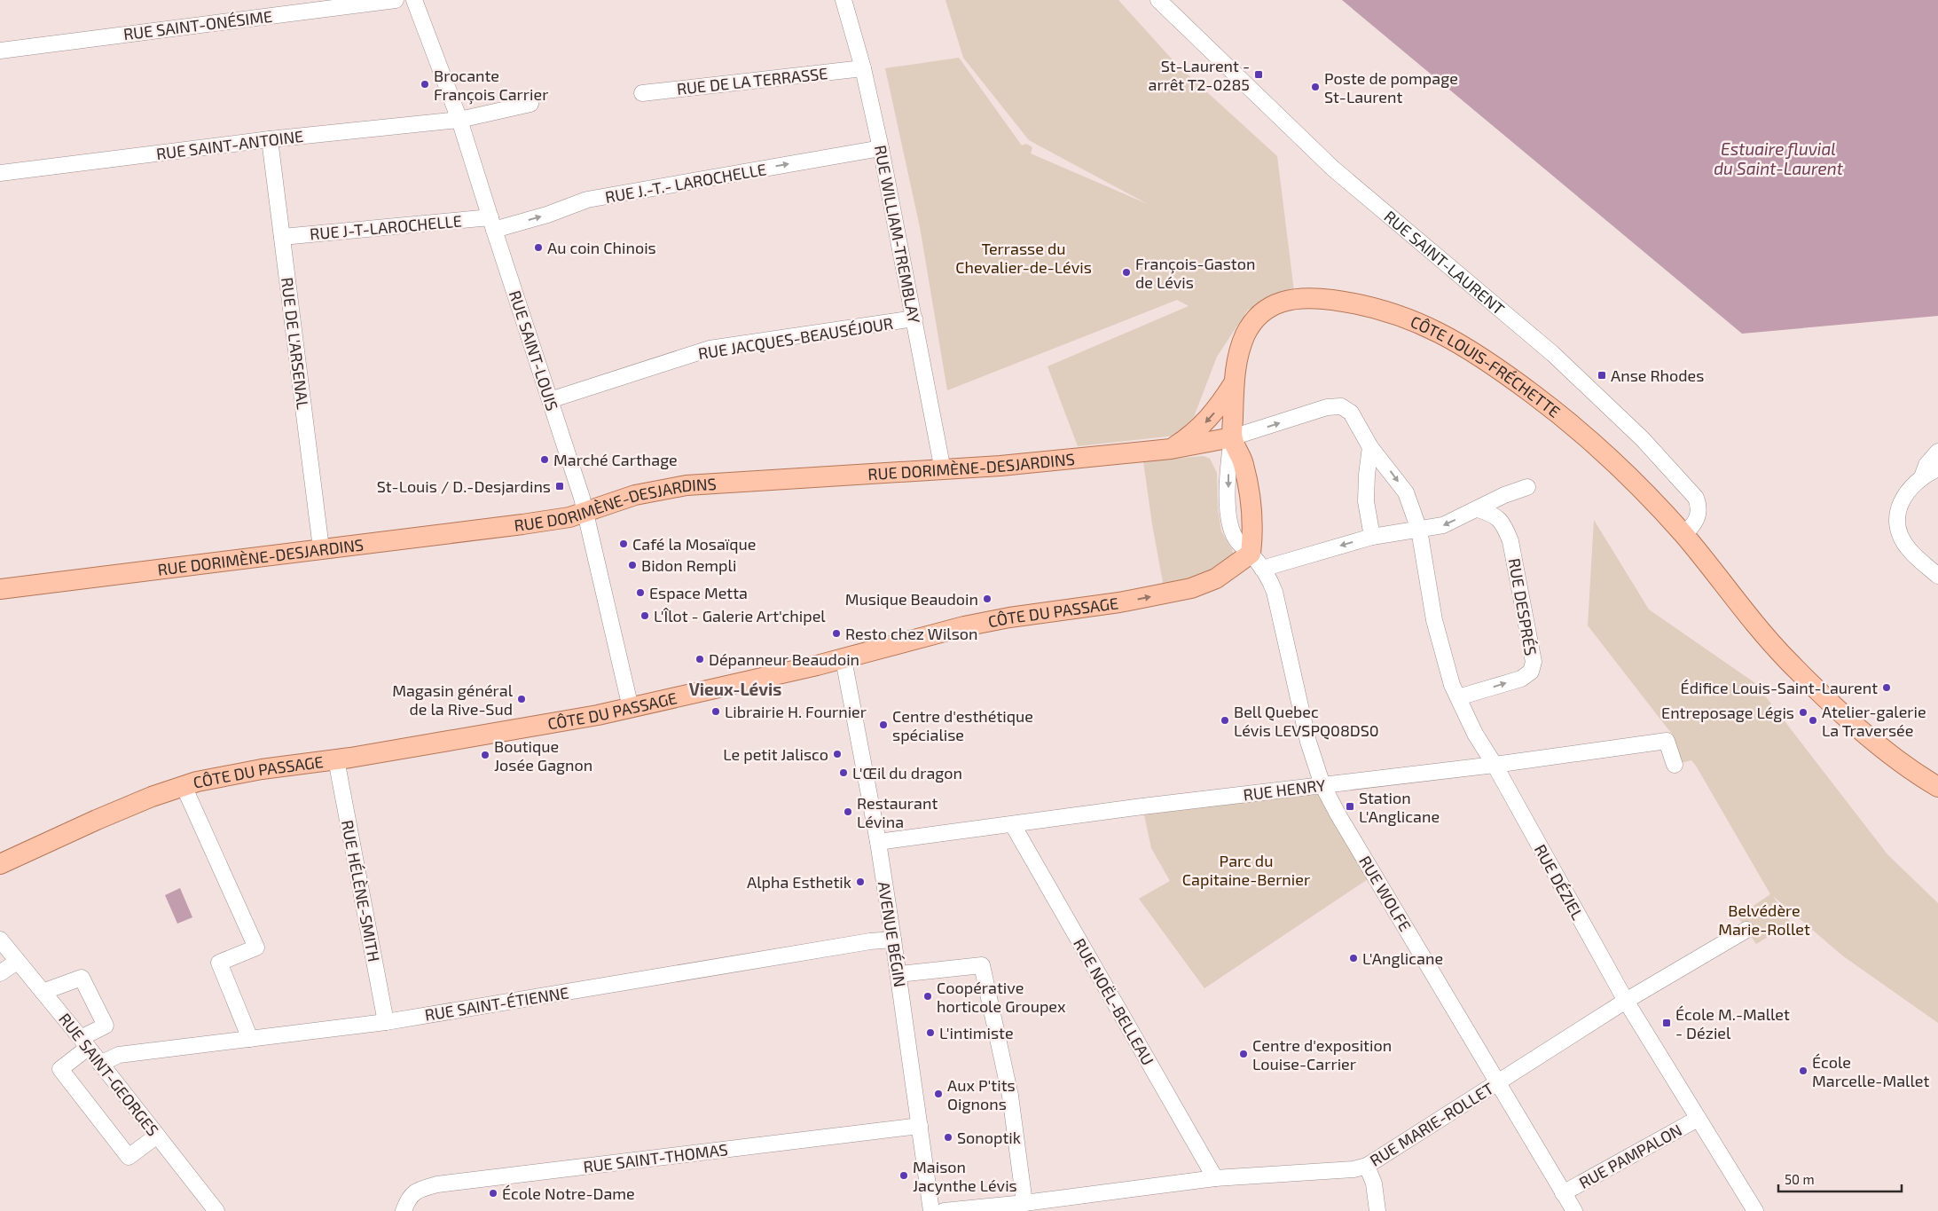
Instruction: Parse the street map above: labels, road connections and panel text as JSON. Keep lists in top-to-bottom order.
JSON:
{
  "streets": {
    "main road": ["CÔTE LOUIS-FRÉCHETTE", "RUE DORIMÈNE-DESJARDINS", "CÔTE DU PASSAGE"],
    "street": [
      "RUE SAINT-ONÉSIME",
      "RUE DE LA TERRASSE",
      "RUE SAINT-ANTOINE",
      "RUE J.-T.- LAROCHELLE",
      "RUE J-T-LAROCHELLE",
      "RUE WILLIAM-TREMBLAY",
      "RUE SAINT-LAURENT",
      "RUE JACQUES-BEAUSÉJOUR",
      "RUE DE L'ARSENAL",
      "RUE SAINT-LOUIS",
      "RUE DESPRÉS",
      "RUE HENRY",
      "RUE DÉZIEL",
      "RUE HÉLÈNE-SMITH",
      "RUE WOLFE",
      "AVENUE BÉGIN",
      "RUE NOËL-BELLEAU",
      "RUE SAINT-ÉTIENNE",
      "RUE SAINT-GEORGES",
      "RUE MARIE-ROLLET",
      "RUE PAMPALON",
      "RUE SAINT-THOMAS"
    ]
  },
  "crossings": [
    ["RUE DE LA TERRASSE", "RUE WILLIAM-TREMBLAY"],
    ["RUE SAINT-ANTOINE", "RUE DE L'ARSENAL"],
    ["RUE SAINT-ANTOINE", "RUE SAINT-LOUIS"],
    ["RUE J.-T.- LAROCHELLE", "RUE J-T-LAROCHELLE"],
    ["RUE J.-T.- LAROCHELLE", "RUE WILLIAM-TREMBLAY"],
    ["RUE J.-T.- LAROCHELLE", "RUE SAINT-LOUIS"],
    ["RUE J-T-LAROCHELLE", "RUE DE L'ARSENAL"],
    ["RUE J-T-LAROCHELLE", "RUE SAINT-LOUIS"],
    ["RUE WILLIAM-TREMBLAY", "RUE JACQUES-BEAUSÉJOUR"],
    ["RUE WILLIAM-TREMBLAY", "RUE DORIMÈNE-DESJARDINS"],
    ["RUE SAINT-LAURENT", "CÔTE LOUIS-FRÉCHETTE"],
    ["RUE JACQUES-BEAUSÉJOUR", "RUE SAINT-LOUIS"],
    ["RUE DE L'ARSENAL", "RUE DORIMÈNE-DESJARDINS"],
    ["RUE SAINT-LOUIS", "RUE DORIMÈNE-DESJARDINS"],
    ["RUE SAINT-LOUIS", "CÔTE DU PASSAGE"],
    ["CÔTE LOUIS-FRÉCHETTE", "RUE DORIMÈNE-DESJARDINS"],
    ["CÔTE LOUIS-FRÉCHETTE", "CÔTE DU PASSAGE"],
    ["CÔTE LOUIS-FRÉCHETTE", "RUE DÉZIEL"],
    ["CÔTE LOUIS-FRÉCHETTE", "RUE WOLFE"],
    ["RUE DORIMÈNE-DESJARDINS", "RUE DÉZIEL"],
    ["RUE DESPRÉS", "CÔTE DU PASSAGE"],
    ["RUE DESPRÉS", "RUE DÉZIEL"],
    ["CÔTE DU PASSAGE", "RUE DÉZIEL"],
    ["CÔTE DU PASSAGE", "RUE HÉLÈNE-SMITH"],
    ["CÔTE DU PASSAGE", "RUE WOLFE"],
    ["CÔTE DU PASSAGE", "AVENUE BÉGIN"],
    ["RUE HENRY", "RUE DÉZIEL"],
    ["RUE HENRY", "RUE WOLFE"],
    ["RUE HENRY", "AVENUE BÉGIN"],
    ["RUE HENRY", "RUE NOËL-BELLEAU"],
    ["RUE DÉZIEL", "RUE MARIE-ROLLET"],
    ["RUE DÉZIEL", "RUE PAMPALON"],
    ["RUE HÉLÈNE-SMITH", "RUE SAINT-ÉTIENNE"],
    ["RUE WOLFE", "RUE MARIE-ROLLET"],
    ["RUE WOLFE", "RUE PAMPALON"],
    ["AVENUE BÉGIN", "RUE SAINT-ÉTIENNE"],
    ["AVENUE BÉGIN", "RUE SAINT-THOMAS"],
    ["RUE NOËL-BELLEAU", "RUE MARIE-ROLLET"],
    ["RUE SAINT-ÉTIENNE", "RUE SAINT-GEORGES"]
  ],
  "one_way": ["RUE J.-T.- LAROCHELLE"],
  "districts": ["Vieux-Lévis"],
  "water": ["Estuaire fluvial du Saint-Laurent"],
  "parks": ["Terrasse du Chevalier-de-Lévis", "Parc du Capitaine-Bernier", "Belvédère Marie-Rollet"],
  "places": {
    "transit": [
      "St-Laurent - arrêt T2-0285",
      "Anse Rhodes",
      "St-Louis / D.-Desjardins",
      "Station L'Anglicane",
      "École M.-Mallet - Déziel"
    ],
    "other": [
      "Brocante François Carrier",
      "Poste de pompage St-Laurent",
      "Au coin Chinois",
      "François-Gaston de Lévis",
      "Marché Carthage",
      "Café la Mosaïque",
      "Bidon Rempli",
      "Espace Metta",
      "Musique Beaudoin",
      "L'Îlot - Galerie Art'chipel",
      "Resto chez Wilson",
      "Dépanneur Beaudoin",
      "Édifice Louis-Saint-Laurent",
      "Magasin général de la Rive-Sud",
      "Librairie H. Fournier",
      "Entreposage Légis",
      "Bell Quebec Lévis LEVSPQ08DS0",
      "Atelier-galerie La Traversée",
      "Centre d'esthétique spécialise",
      "Le petit Jalisco",
      "Boutique Josée Gagnon",
      "L'Œil du dragon",
      "Restaurant Lévina",
      "Alpha Esthetik",
      "L'Anglicane",
      "Coopérative horticole Groupex",
      "L'intimiste",
      "Centre d'exposition Louise-Carrier",
      "École Marcelle-Mallet",
      "Aux P'tits Oignons",
      "Sonoptik",
      "Maison Jacynthe Lévis",
      "École Notre-Dame"
    ]
  },
  "scale_bar": "50 m"
}
